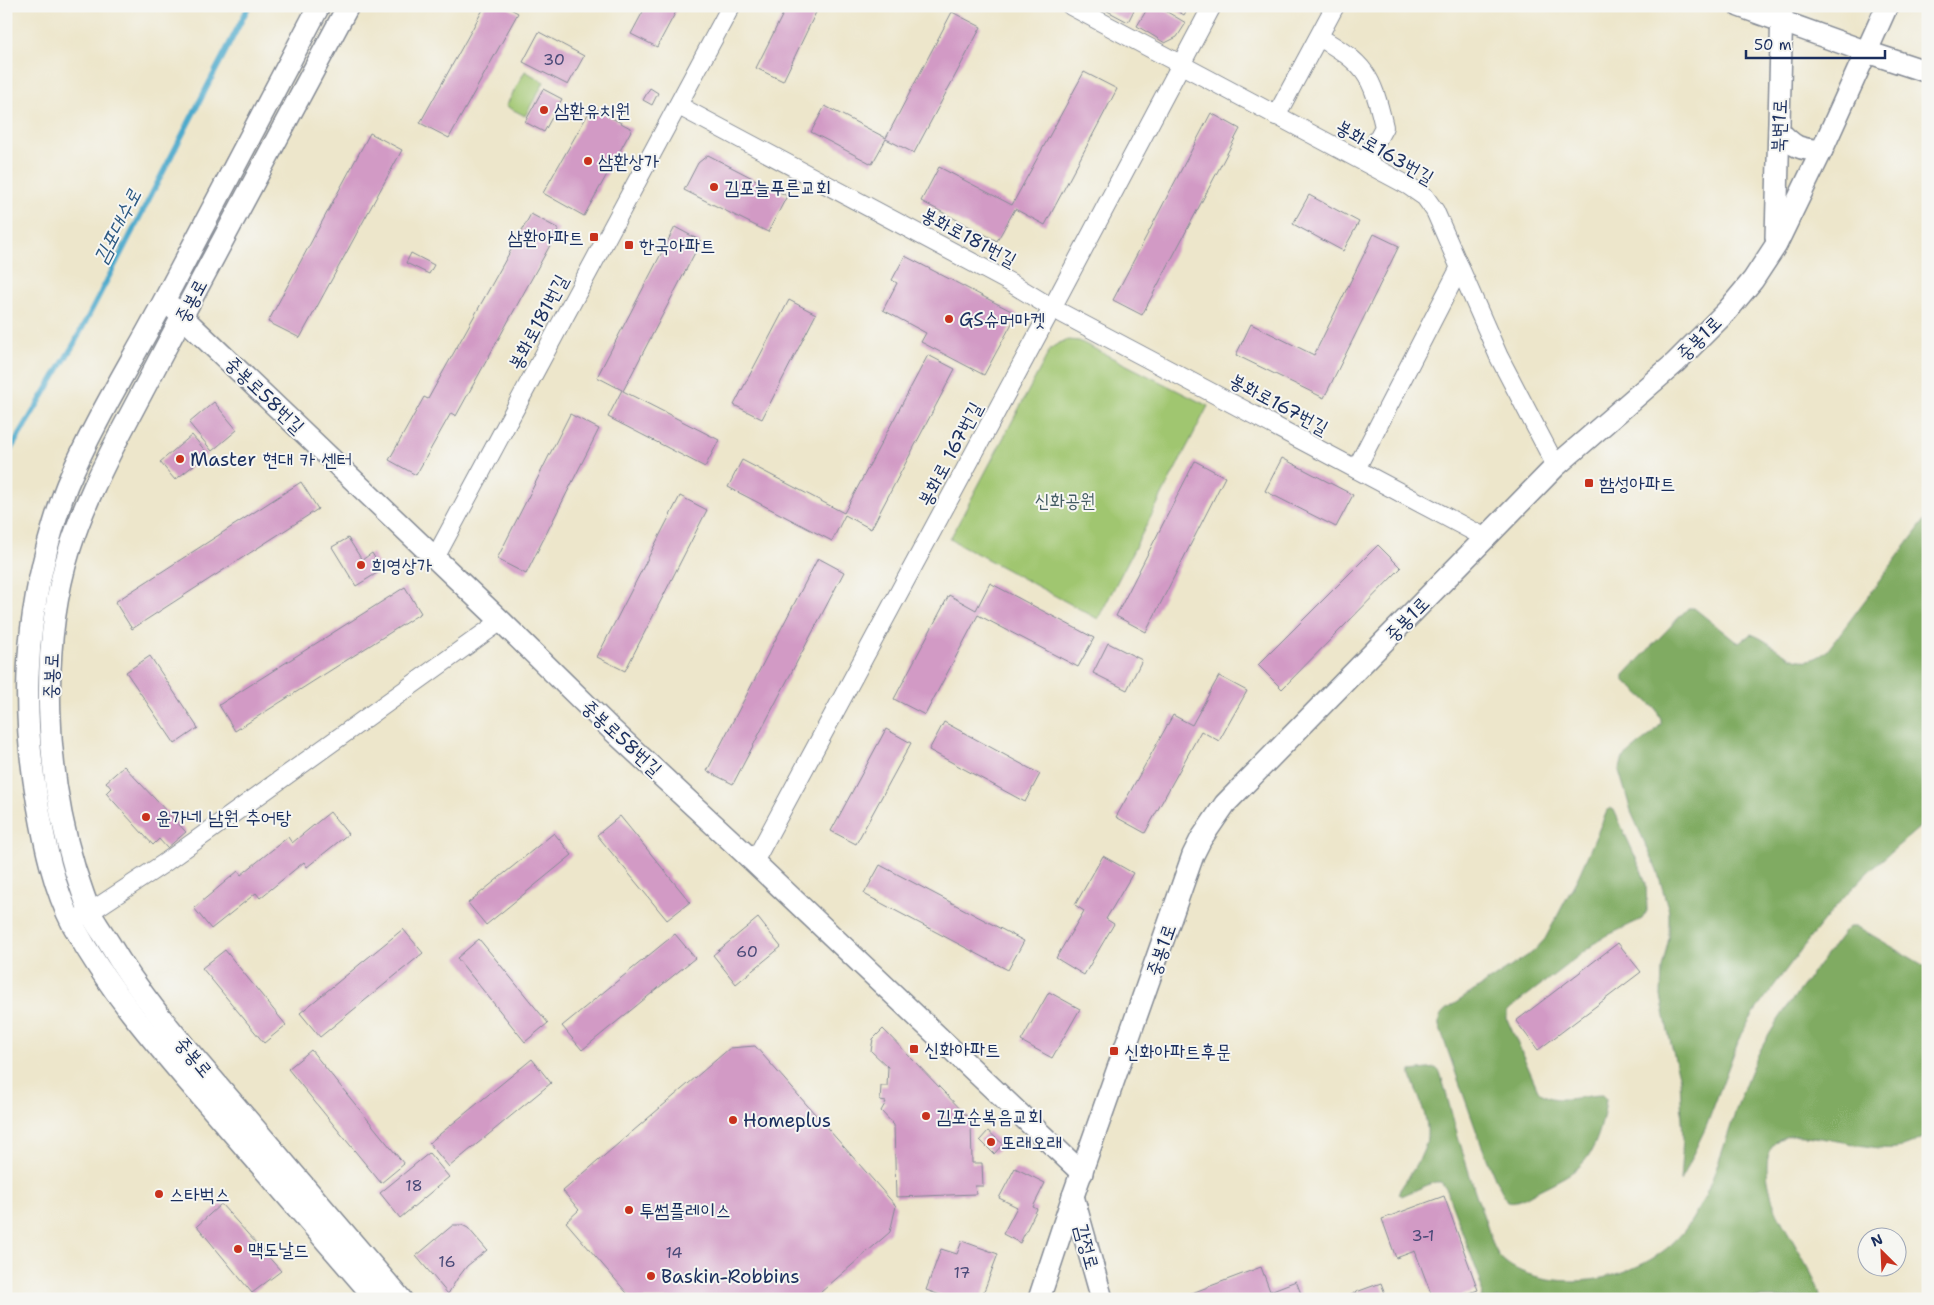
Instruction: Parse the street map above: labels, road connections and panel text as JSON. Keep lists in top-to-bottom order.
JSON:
{
  "streets": {
    "street": [
      "북변1로",
      "봉화로163번길",
      "봉화로181번길",
      "중봉로",
      "중봉1로",
      "중봉로58번길",
      "봉화로167번길",
      "봉화로 167번길",
      "감정로"
    ]
  },
  "crossings": [
    ["북변1로", "중봉1로"],
    ["봉화로163번길", "중봉1로"],
    ["봉화로163번길", "봉화로 167번길"],
    ["봉화로181번길", "중봉로58번길"],
    ["봉화로181번길", "봉화로167번길"],
    ["봉화로181번길", "봉화로 167번길"],
    ["중봉로", "중봉로58번길"],
    ["중봉1로", "중봉로58번길"],
    ["중봉1로", "봉화로167번길"],
    ["중봉1로", "감정로"],
    ["중봉로58번길", "봉화로 167번길"],
    ["봉화로167번길", "봉화로 167번길"]
  ],
  "water": ["김포대수로"],
  "parks": ["신화공원"],
  "places": {
    "other": [
      "삼환유치원",
      "삼환상가",
      "김포늘푸른교회",
      "GS슈머마켓",
      "Master 현대 카 센터",
      "희영상가",
      "윤가네 남원 추어탕",
      "김포순복음교회",
      "Homeplus",
      "또래오래",
      "스타벅스",
      "투썸플레이스",
      "맥도날드",
      "Baskin-Robbins"
    ],
    "transit": [
      "삼환아파트",
      "한국아파트",
      "함성아파트",
      "신화아파트",
      "신화아파트후문"
    ]
  },
  "house_numbers": [
    "30",
    "60",
    "18",
    "3-1",
    "14",
    "16",
    "17"
  ],
  "scale_bar": "50 m",
  "north": "top left"
}
